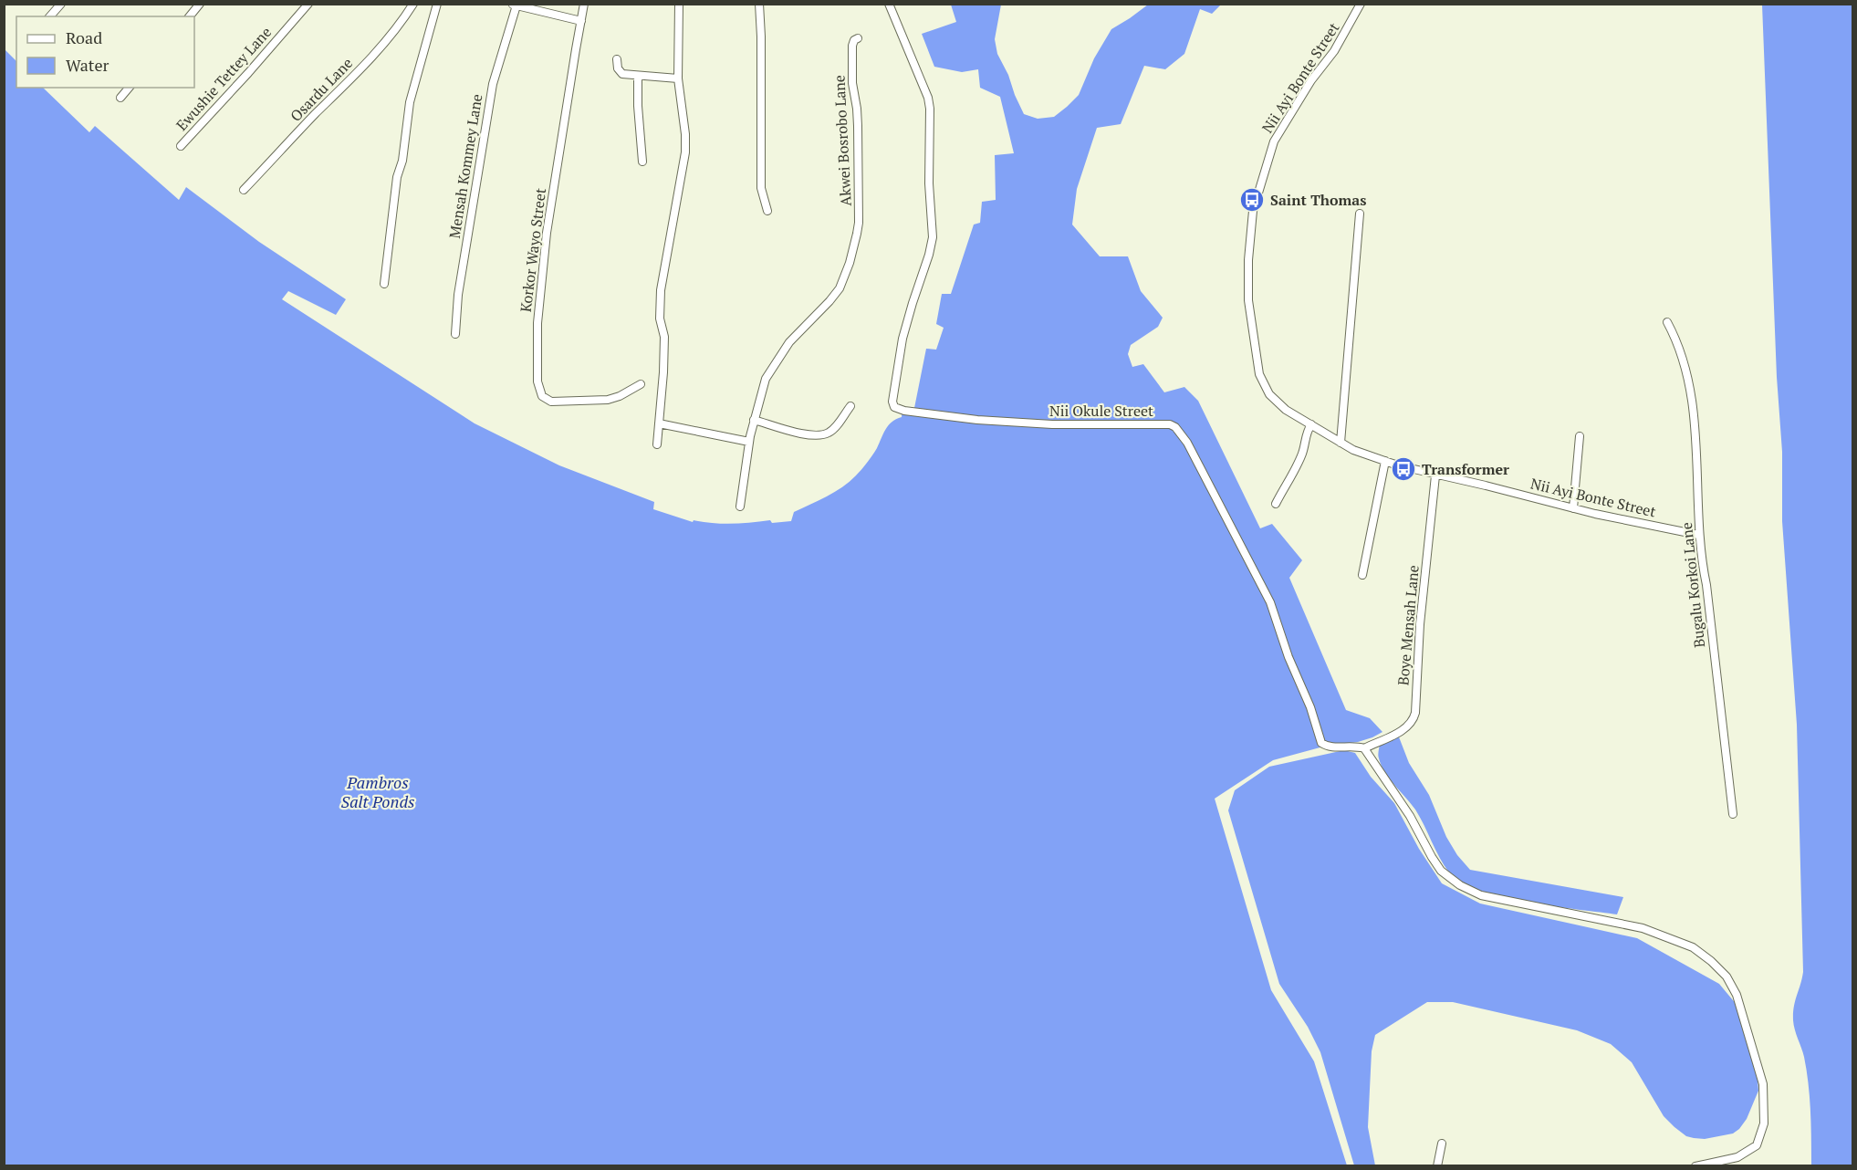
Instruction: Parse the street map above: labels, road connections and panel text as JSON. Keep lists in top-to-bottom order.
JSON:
{
  "streets": {
    "street": [
      "Nii Ayi Bonte Street",
      "Ewushie Tettey Lane",
      "Osardu Lane",
      "Akwei Bosrobo Lane",
      "Mensah Kommey Lane",
      "Korkor Wayo Street",
      "Nii Okule Street",
      "Bugalu Korkoi Lane",
      "Boye Mensah Lane"
    ]
  },
  "crossings": [
    ["Nii Ayi Bonte Street", "Bugalu Korkoi Lane"],
    ["Nii Ayi Bonte Street", "Boye Mensah Lane"],
    ["Nii Okule Street", "Boye Mensah Lane"]
  ],
  "water": ["Pambros Salt Ponds"],
  "places": {
    "bus stop": ["Saint Thomas", "Transformer"]
  },
  "legend": ["Road", "Water"]
}
